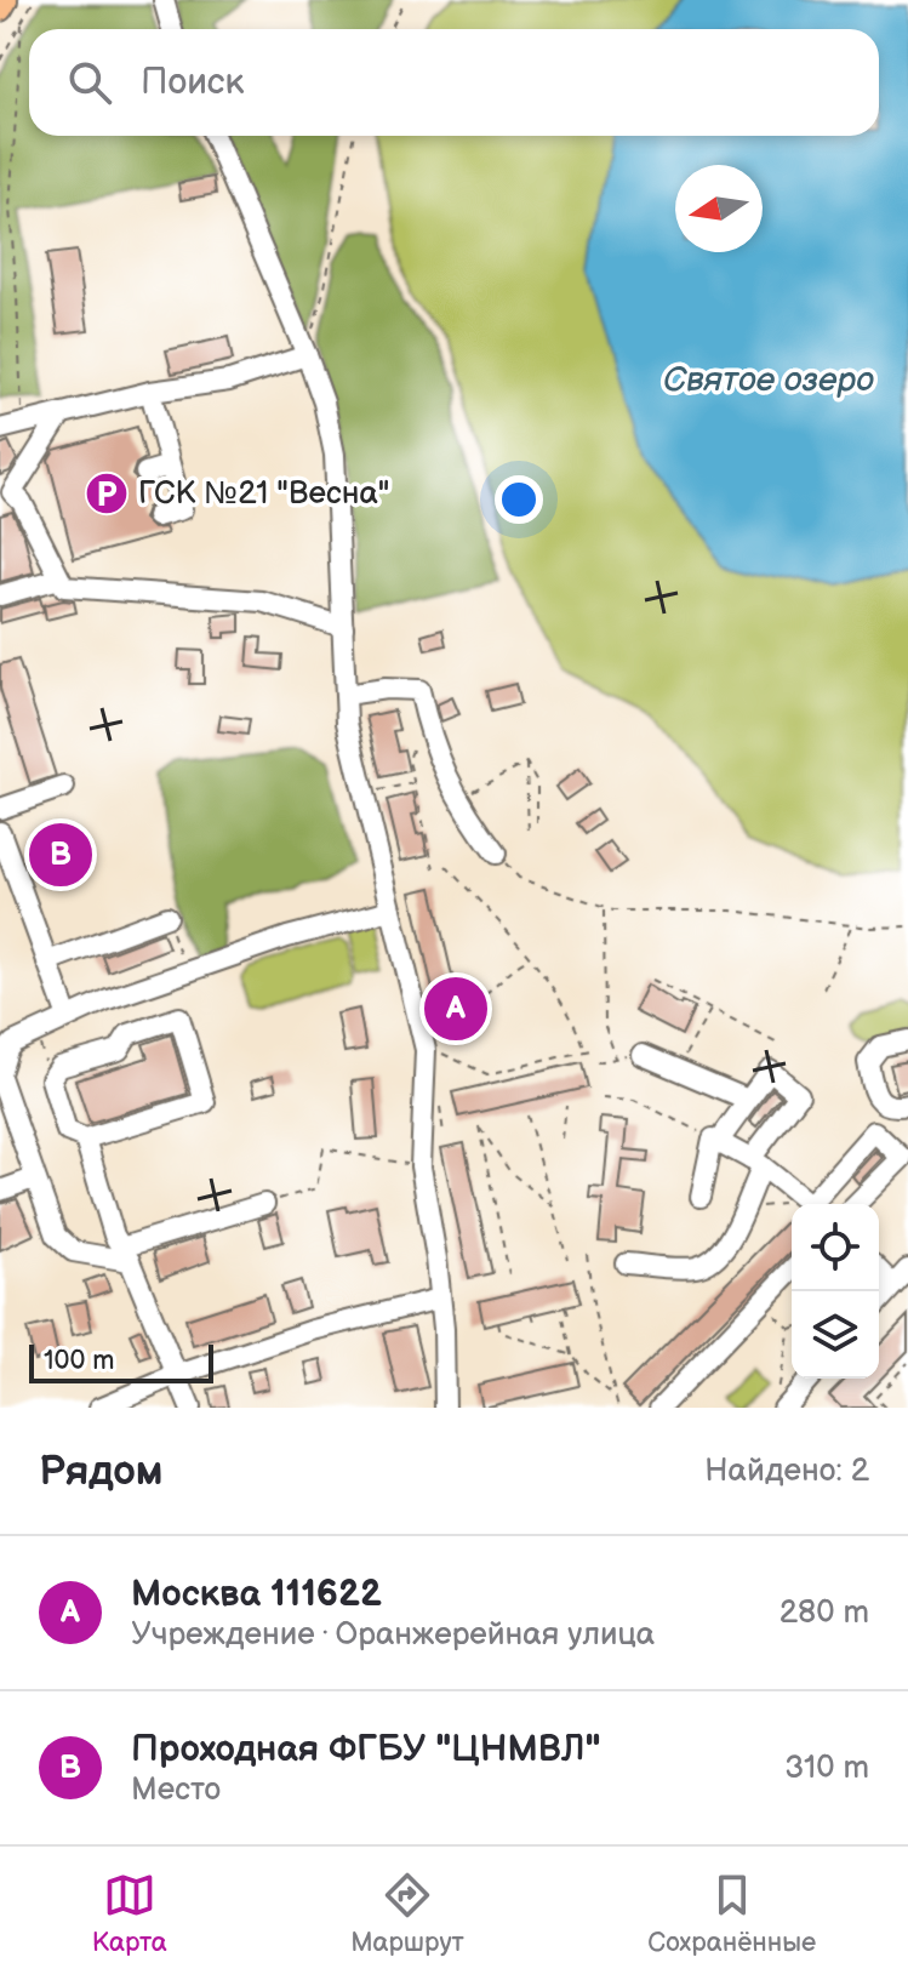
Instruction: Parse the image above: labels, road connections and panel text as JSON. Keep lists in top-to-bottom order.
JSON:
{
  "water": ["Святое озеро"],
  "places": {
    "parking": ["ГСК №21 \"Весна\""]
  },
  "scale_bar": "100 m",
  "north": "left",
  "page": {
    "search": "Поиск",
    "pins": ["B", "A"],
    "scale": "100 m",
    "heading": ["Рядом", "Найдено: 2"],
    "list": [
      {
        "mark": "A",
        "name": "Москва 111622",
        "note": "Учреждение · Оранжерейная улица",
        "value": "280 m"
      },
      {
        "mark": "B",
        "name": "Проходная ФГБУ \"ЦНМВЛ\"",
        "note": "Место",
        "value": "310 m"
      }
    ],
    "nav": ["Карта", "Маршрут", "Сохранённые"]
  }
}
